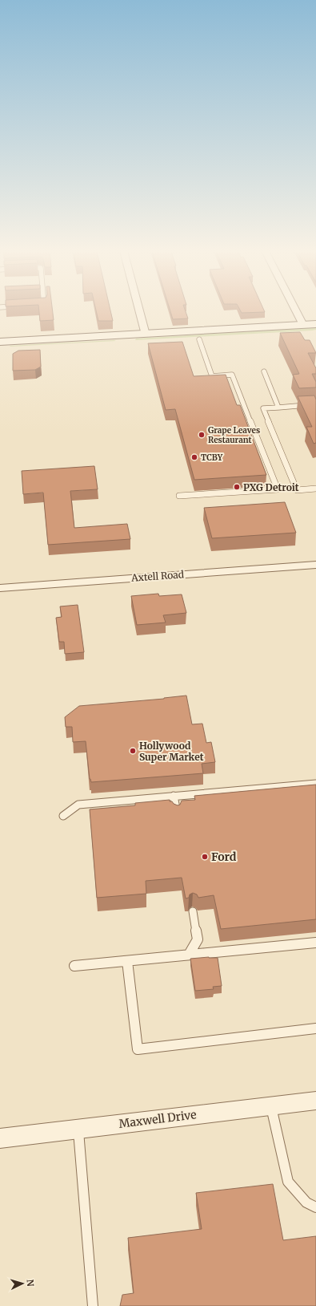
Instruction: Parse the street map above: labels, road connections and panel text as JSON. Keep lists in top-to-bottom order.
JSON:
{
  "streets": {
    "street": ["Axtell Road", "Maxwell Drive"]
  },
  "places": [
    "Grape Leaves Restaurant",
    "TCBY",
    "PXG Detroit",
    "Hollywood Super Market",
    "Ford"
  ],
  "north": "right"
}
